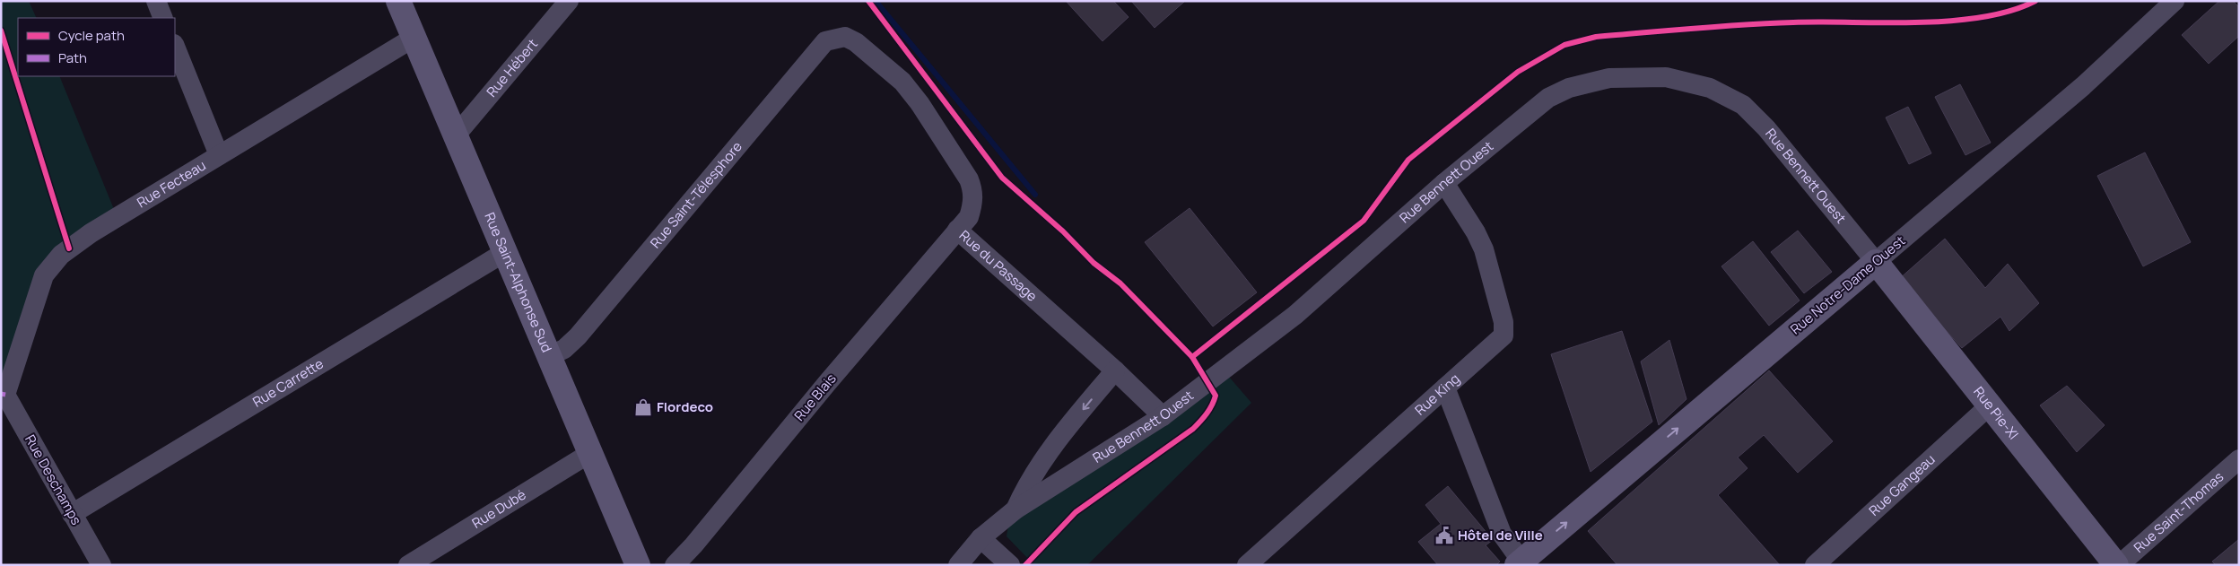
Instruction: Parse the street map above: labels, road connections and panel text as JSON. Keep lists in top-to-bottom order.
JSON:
{
  "streets": {
    "street": [
      "Rue Hébert",
      "Rue Bennett Ouest",
      "Rue Fecteau",
      "Rue Saint-Télesphore",
      "Rue du Passage",
      "Rue Saint-Alphonse Sud",
      "Rue Notre-Dame Ouest",
      "Rue Carrette",
      "Rue King",
      "Rue Blais",
      "Rue Pie-XI",
      "Rue Deschamps",
      "Rue Gangeau",
      "Rue Dubé",
      "Rue Saint-Thomas"
    ]
  },
  "crossings": [
    ["Rue Hébert", "Rue Saint-Alphonse Sud"],
    ["Rue Bennett Ouest", "Rue du Passage"],
    ["Rue Bennett Ouest", "Rue Notre-Dame Ouest"],
    ["Rue Bennett Ouest", "Rue King"],
    ["Rue Bennett Ouest", "Rue Pie-XI"],
    ["Rue Fecteau", "Rue Saint-Alphonse Sud"],
    ["Rue Fecteau", "Rue Deschamps"],
    ["Rue Saint-Télesphore", "Rue du Passage"],
    ["Rue Saint-Télesphore", "Rue Saint-Alphonse Sud"],
    ["Rue du Passage", "Rue Blais"],
    ["Rue Saint-Alphonse Sud", "Rue Carrette"],
    ["Rue Saint-Alphonse Sud", "Rue Dubé"],
    ["Rue Notre-Dame Ouest", "Rue Pie-XI"],
    ["Rue Carrette", "Rue Deschamps"],
    ["Rue Pie-XI", "Rue Gangeau"],
    ["Rue Pie-XI", "Rue Saint-Thomas"]
  ],
  "one_way": ["Rue Notre-Dame Ouest"],
  "places": {
    "shop": ["Flordeco"],
    "public building": ["Hôtel de Ville"]
  },
  "legend": ["Cycle path", "Path"]
}
